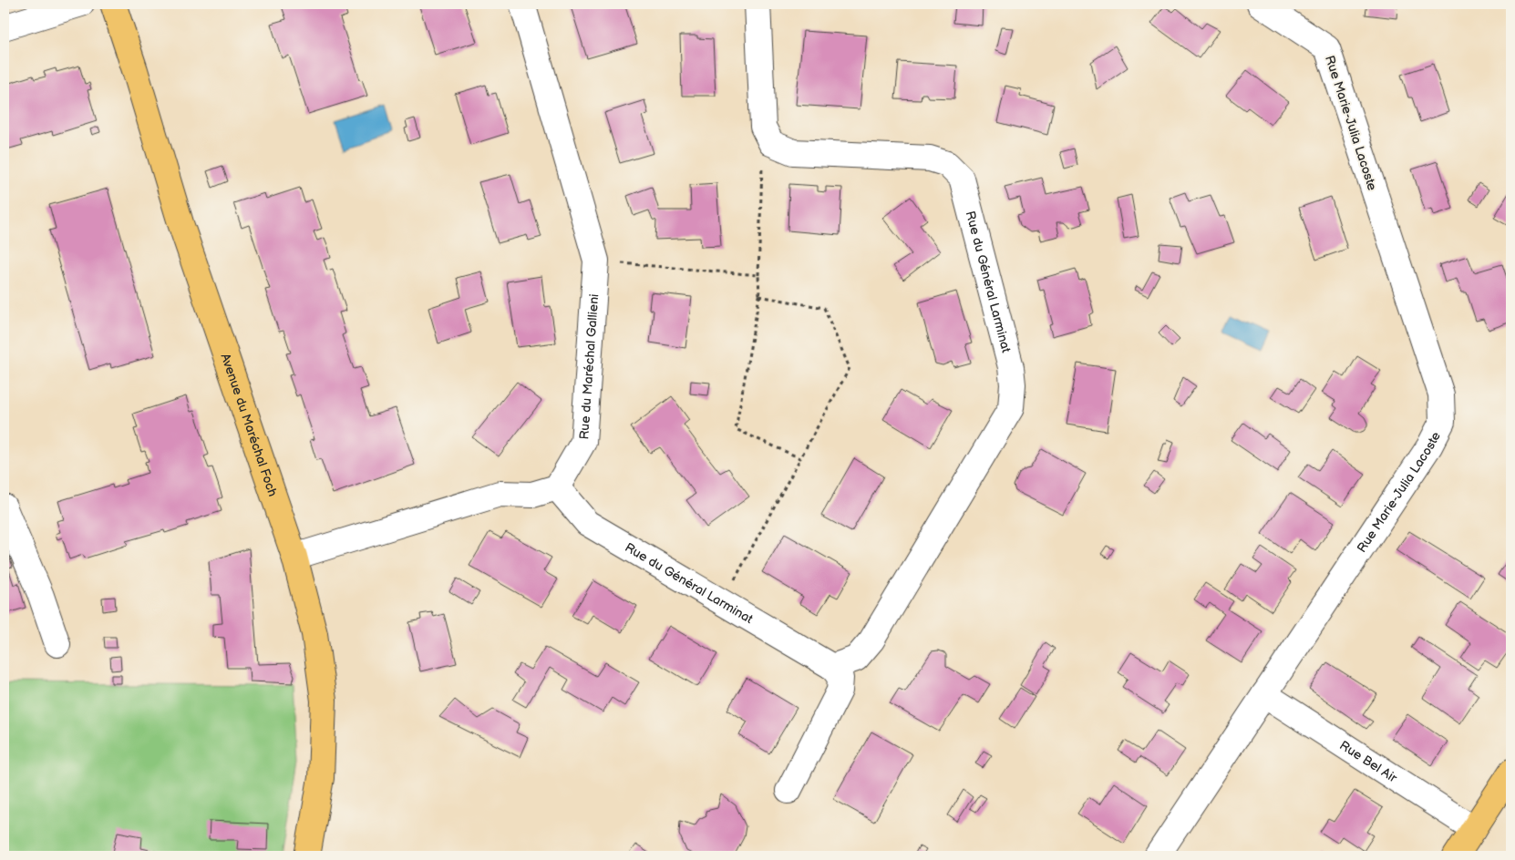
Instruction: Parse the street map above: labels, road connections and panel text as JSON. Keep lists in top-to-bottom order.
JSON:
{
  "streets": {
    "main road": ["Avenue du Maréchal Foch"],
    "street": [
      "Rue Marie-Julia Lacoste",
      "Rue du Général Larminat",
      "Rue du Maréchal Gallieni",
      "Rue Bel Air"
    ]
  },
  "crossings": [
    ["Rue Marie-Julia Lacoste", "Rue Bel Air"],
    ["Rue du Général Larminat", "Rue du Maréchal Gallieni"]
  ]
}
